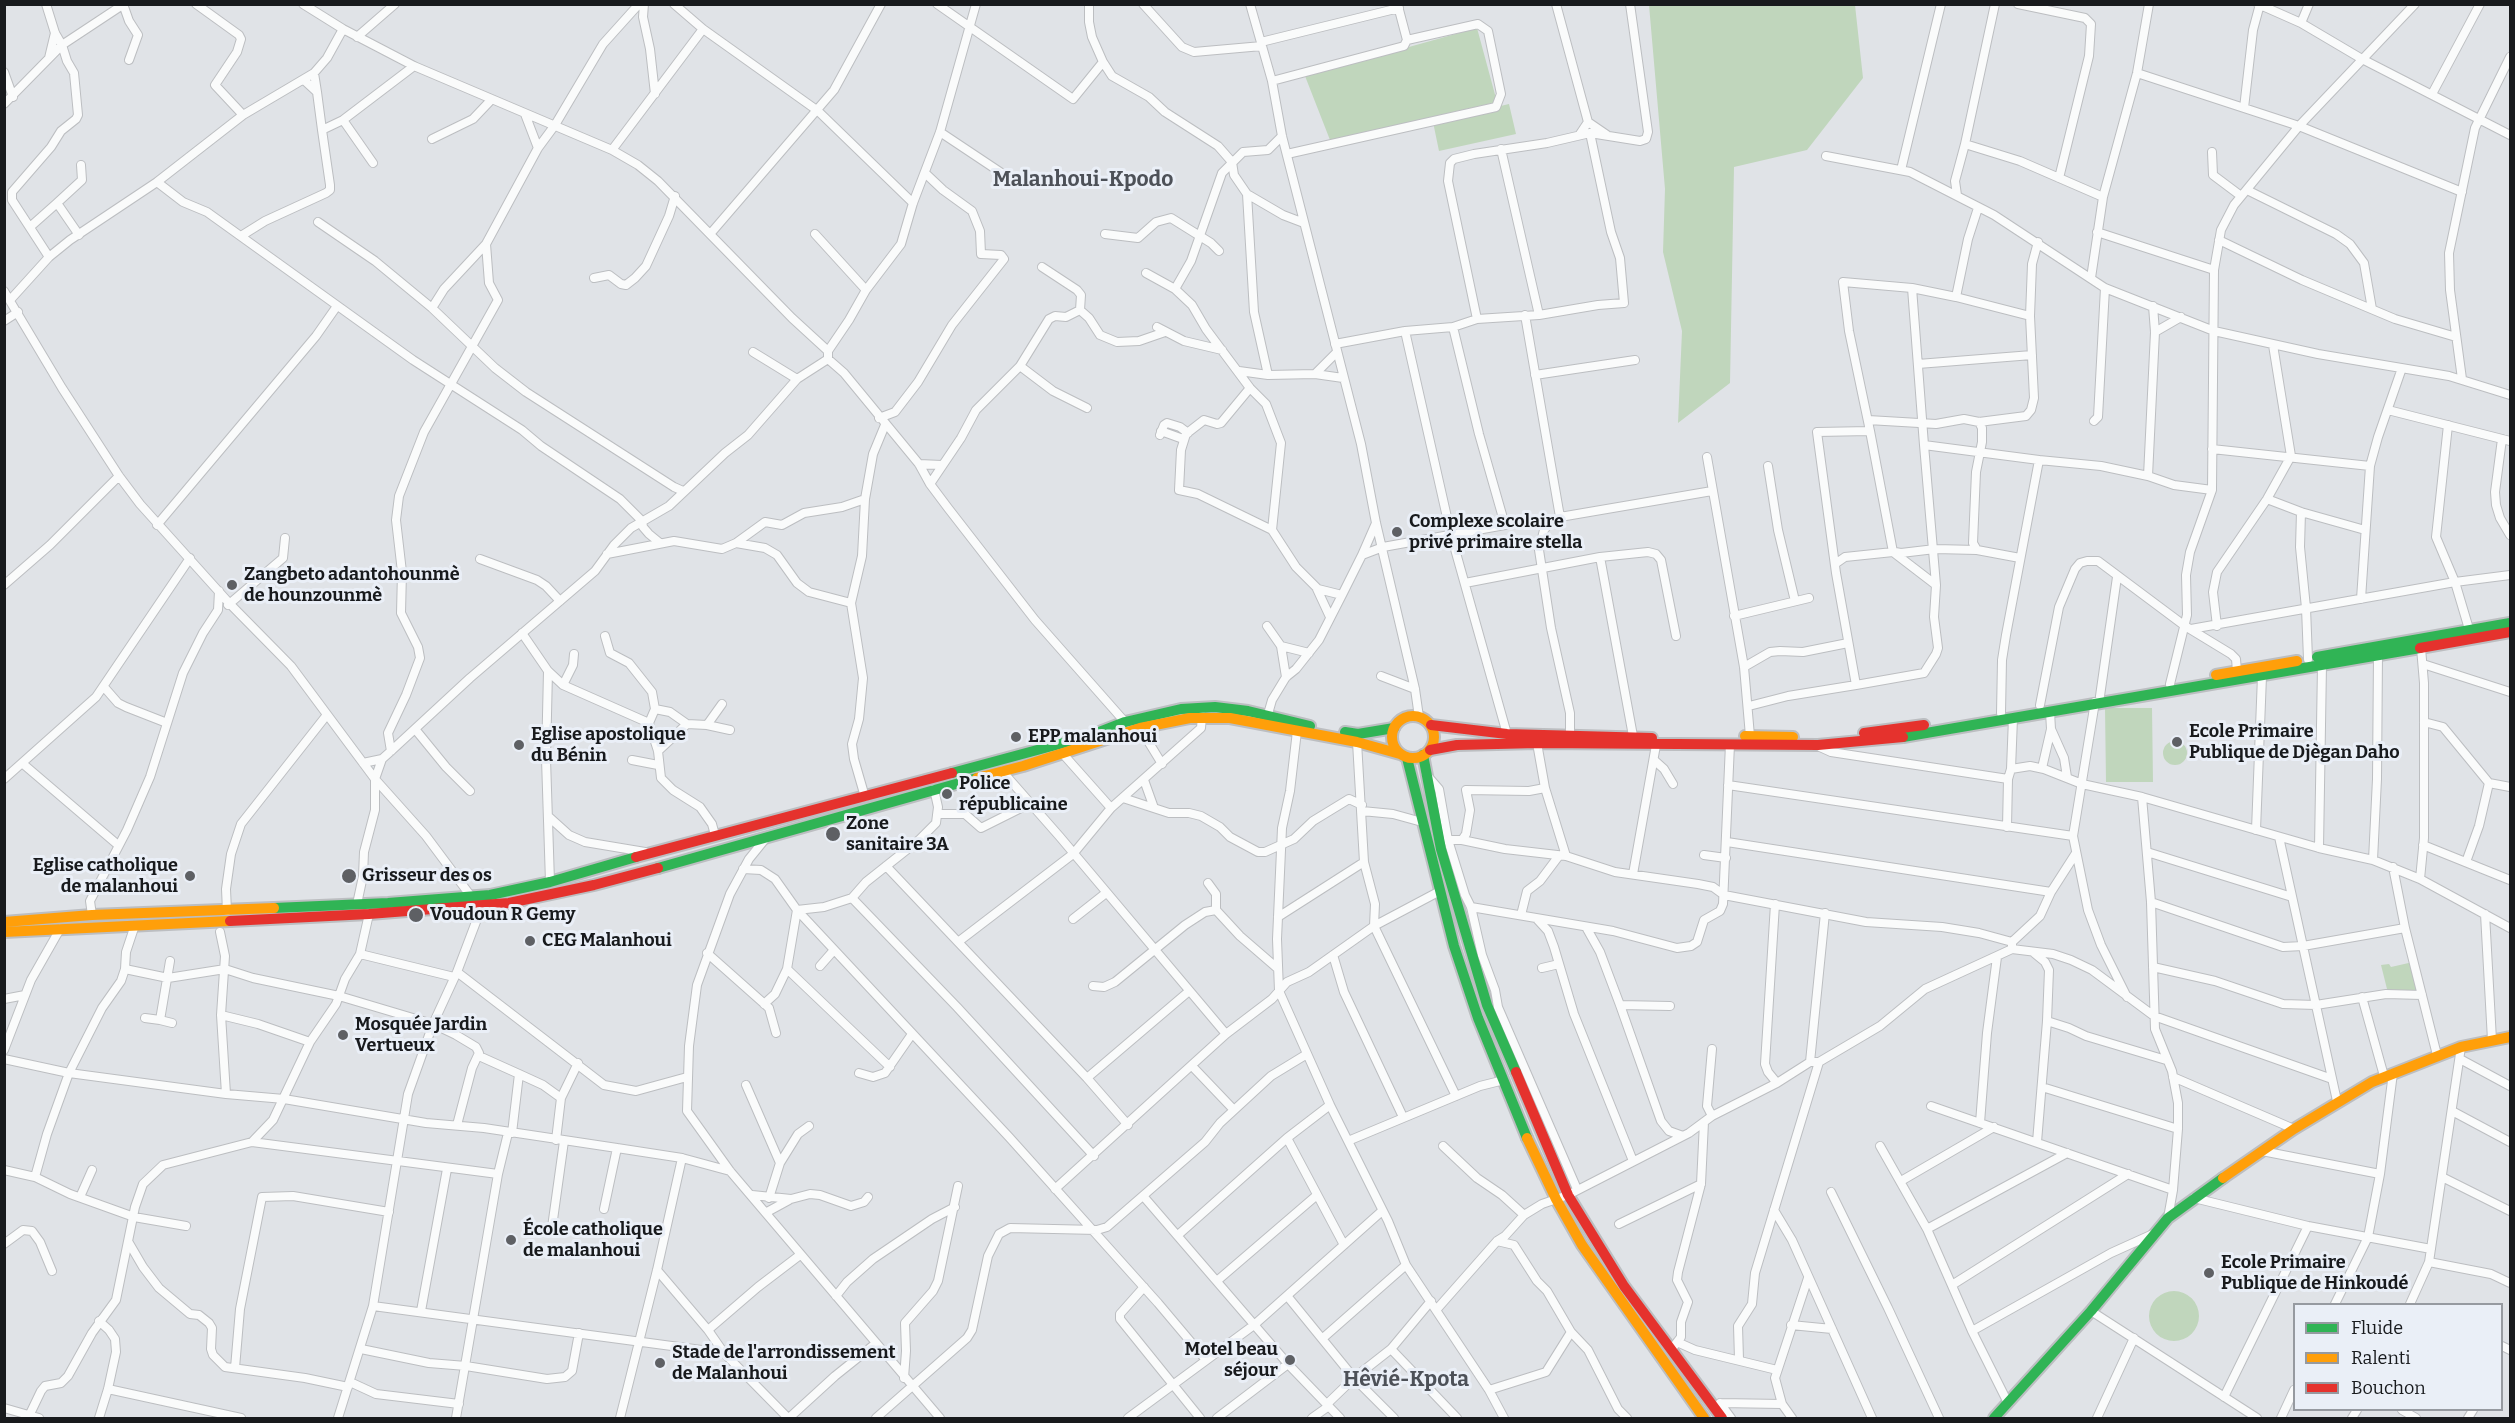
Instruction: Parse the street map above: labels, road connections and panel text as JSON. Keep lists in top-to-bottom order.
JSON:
{
  "districts": ["Malanhoui-Kpodo", "Hêvié-Kpota"],
  "places": [
    "Complexe scolaire privé primaire stella",
    "Zangbeto adantohounmè de hounzounmè",
    "EPP malanhoui",
    "Ecole Primaire Publique de Djègan Daho",
    "Eglise apostolique du Bénin",
    "Police républicaine",
    "Zone sanitaire 3A",
    "Eglise catholique de malanhoui",
    "Grisseur des os",
    "Voudoun R Gemy",
    "CEG Malanhoui",
    "Mosquée Jardin Vertueux",
    "École catholique de malanhoui",
    "Ecole Primaire Publique de Hinkoudé",
    "Motel beau séjour",
    "Stade de l'arrondissement de Malanhoui"
  ],
  "legend": ["Fluide", "Ralenti", "Bouchon"]
}
